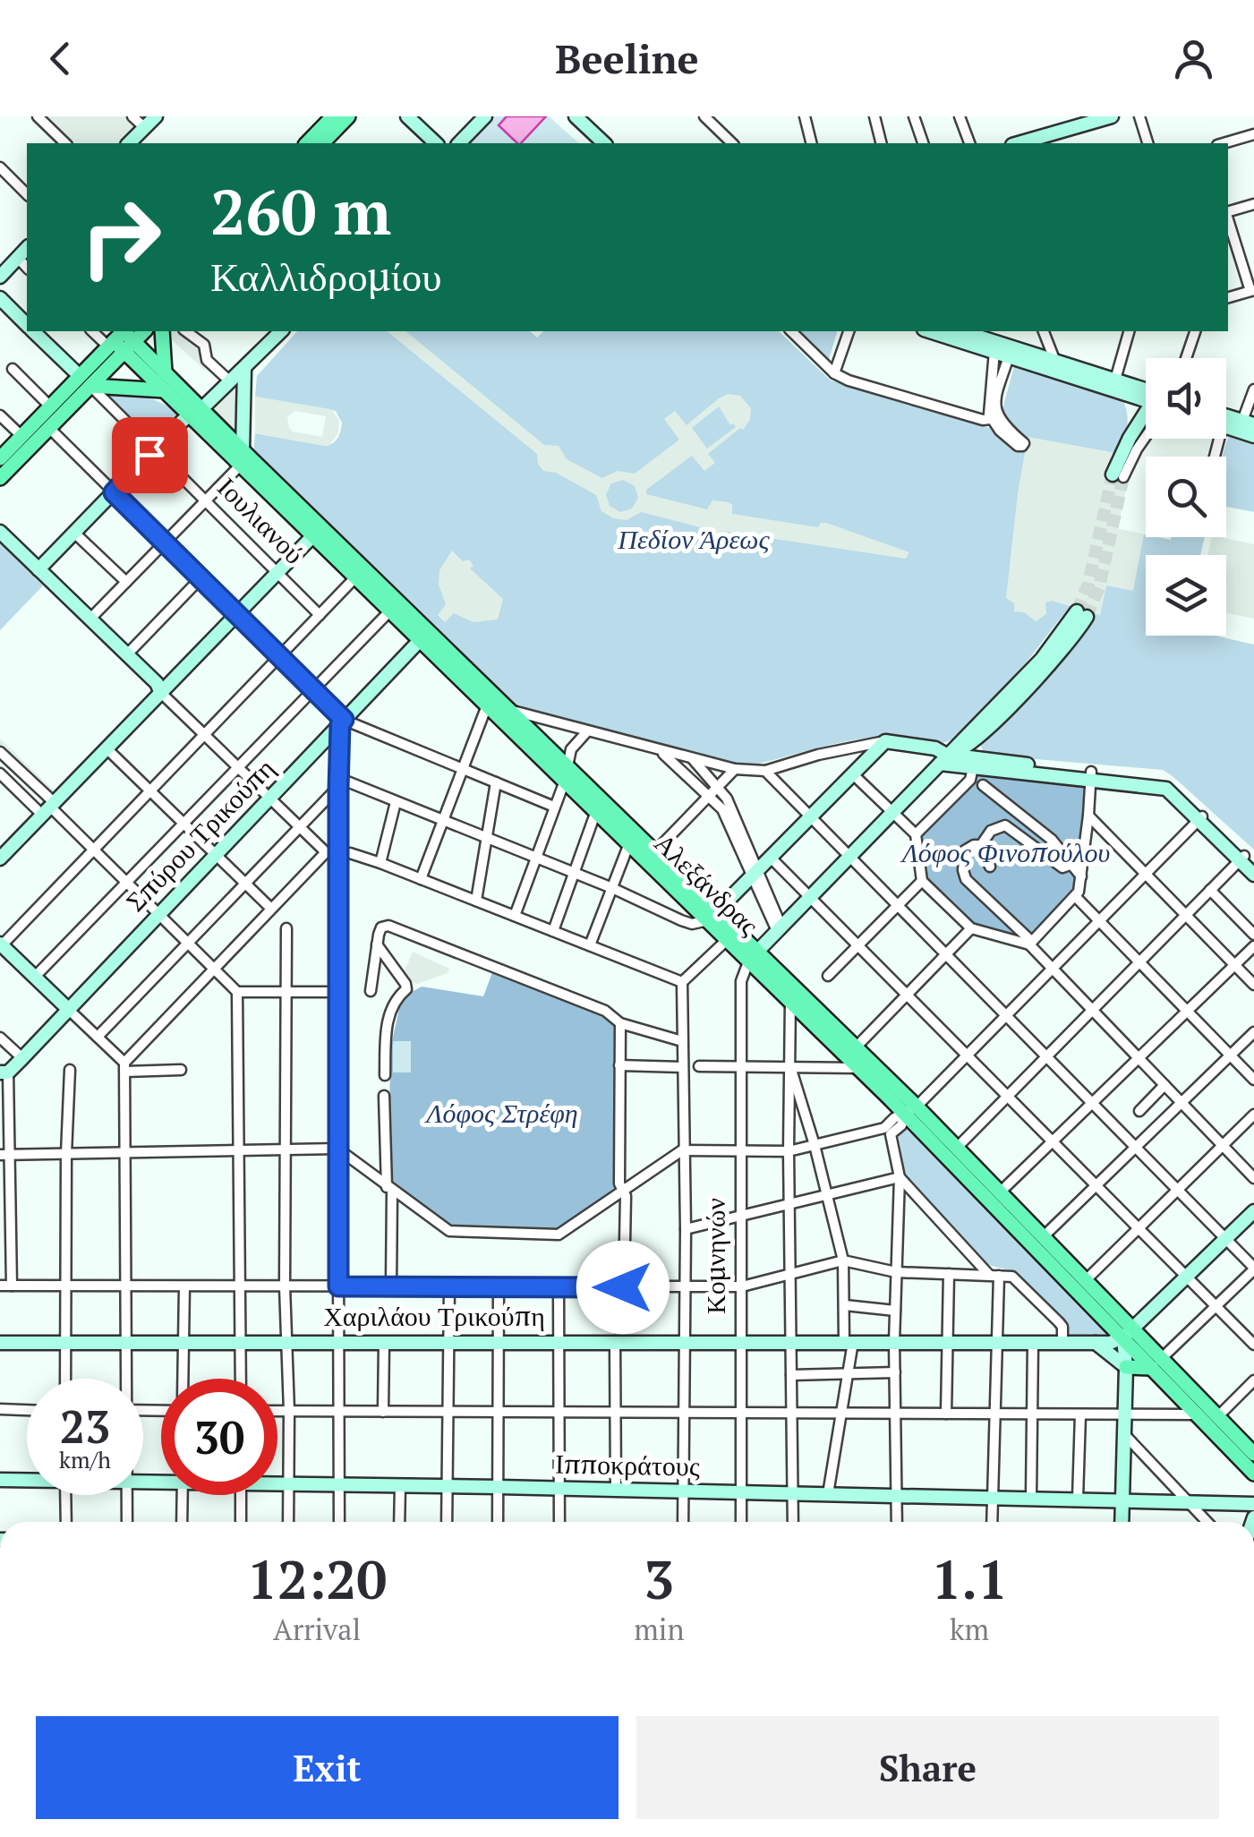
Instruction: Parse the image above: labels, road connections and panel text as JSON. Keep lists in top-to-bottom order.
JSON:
{
  "streets": {
    "main road": ["Αλεξάνδρας"],
    "street": [
      "Ιουλιανού",
      "Σπύρου Τρικούπη",
      "Κομνηνών",
      "Χαριλάου Τρικούπη",
      "Ιπποκράτους"
    ]
  },
  "crossings": [
    ["Σπύρου Τρικούπη", "Αλεξάνδρας"],
    ["Αλεξάνδρας", "Κομνηνών"],
    ["Αλεξάνδρας", "Χαριλάου Τρικούπη"],
    ["Κομνηνών", "Χαριλάου Τρικούπη"],
    ["Κομνηνών", "Ιπποκράτους"]
  ],
  "parks": ["Πεδίον Άρεως", "Λόφος Φινοπούλου", "Λόφος Στρέφη"],
  "page": {
    "header": "Beeline",
    "turn": ["260 m", "Καλλιδρομίου"],
    "speed": "23 km/h",
    "limit": "30",
    "eta": [
      "12:20",
      "Arrival",
      "3",
      "min",
      "1.1",
      "km"
    ],
    "buttons": ["Exit", "Share"]
  }
}
